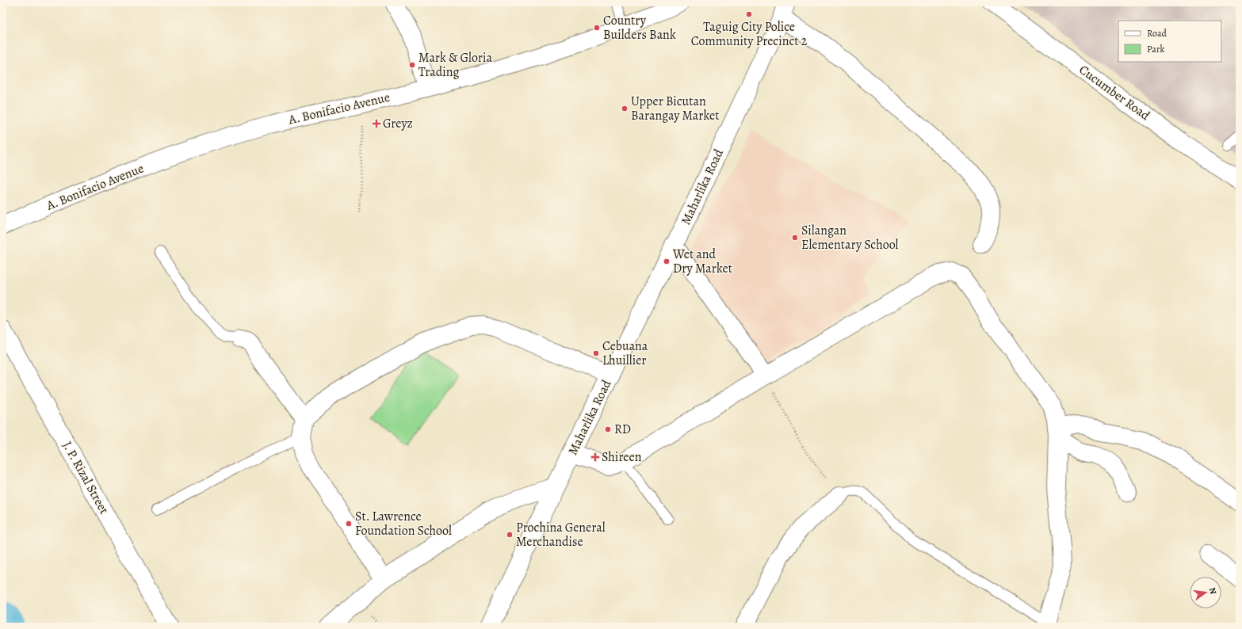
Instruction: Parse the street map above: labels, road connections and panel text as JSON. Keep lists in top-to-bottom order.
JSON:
{
  "streets": {
    "street": [
      "Cucumber Road",
      "A. Bonifacio Avenue",
      "Maharlika Road",
      "J. P. Rizal Street"
    ]
  },
  "places": {
    "other": [
      "Taguig City Police Community Precinct 2",
      "Country Builders Bank",
      "Mark & Gloria Trading",
      "Upper Bicutan Barangay Market",
      "Silangan Elementary School",
      "Wet and Dry Market",
      "Cebuana Lhuillier",
      "RD",
      "St. Lawrence Foundation School",
      "Prochina General Merchandise"
    ],
    "health": ["Greyz", "Shireen"]
  },
  "legend": ["Road", "Park"],
  "north": "right"
}
